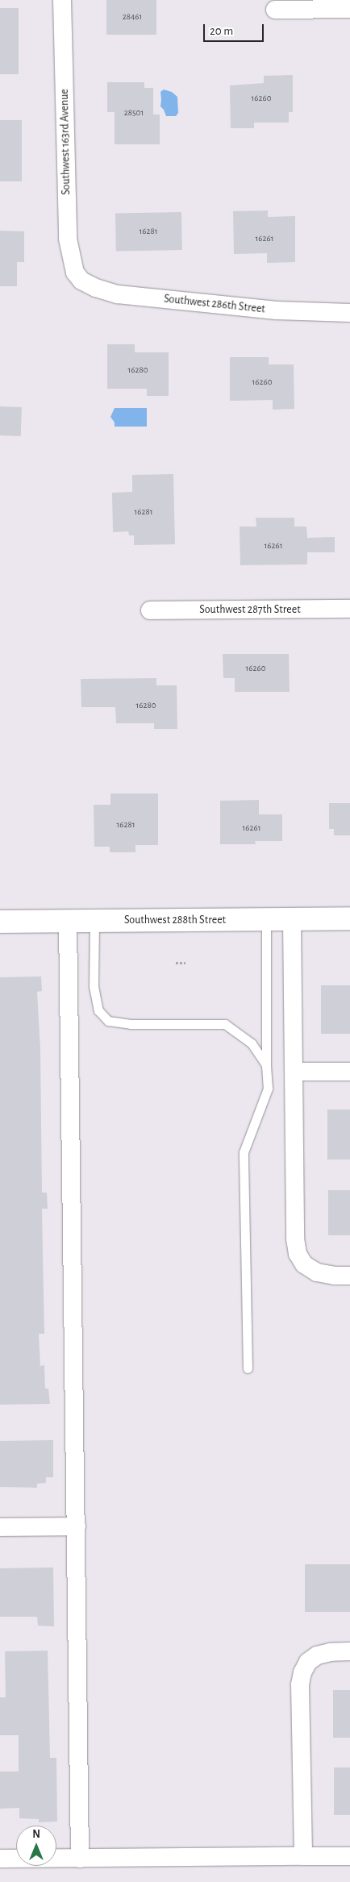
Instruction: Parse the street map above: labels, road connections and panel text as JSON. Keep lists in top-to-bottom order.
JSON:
{
  "streets": {
    "street": [
      "Southwest 163rd Avenue",
      "Southwest 286th Street",
      "Southwest 287th Street",
      "Southwest 288th Street"
    ]
  },
  "crossings": [
    ["Southwest 163rd Avenue", "Southwest 286th Street"]
  ],
  "house_numbers": [
    "28461",
    "16260",
    "28501",
    "16281",
    "16261",
    "16280",
    "16260",
    "16281",
    "16261",
    "16260",
    "16280",
    "16281",
    "16261"
  ],
  "scale_bar": "20 m",
  "north": "top"
}
